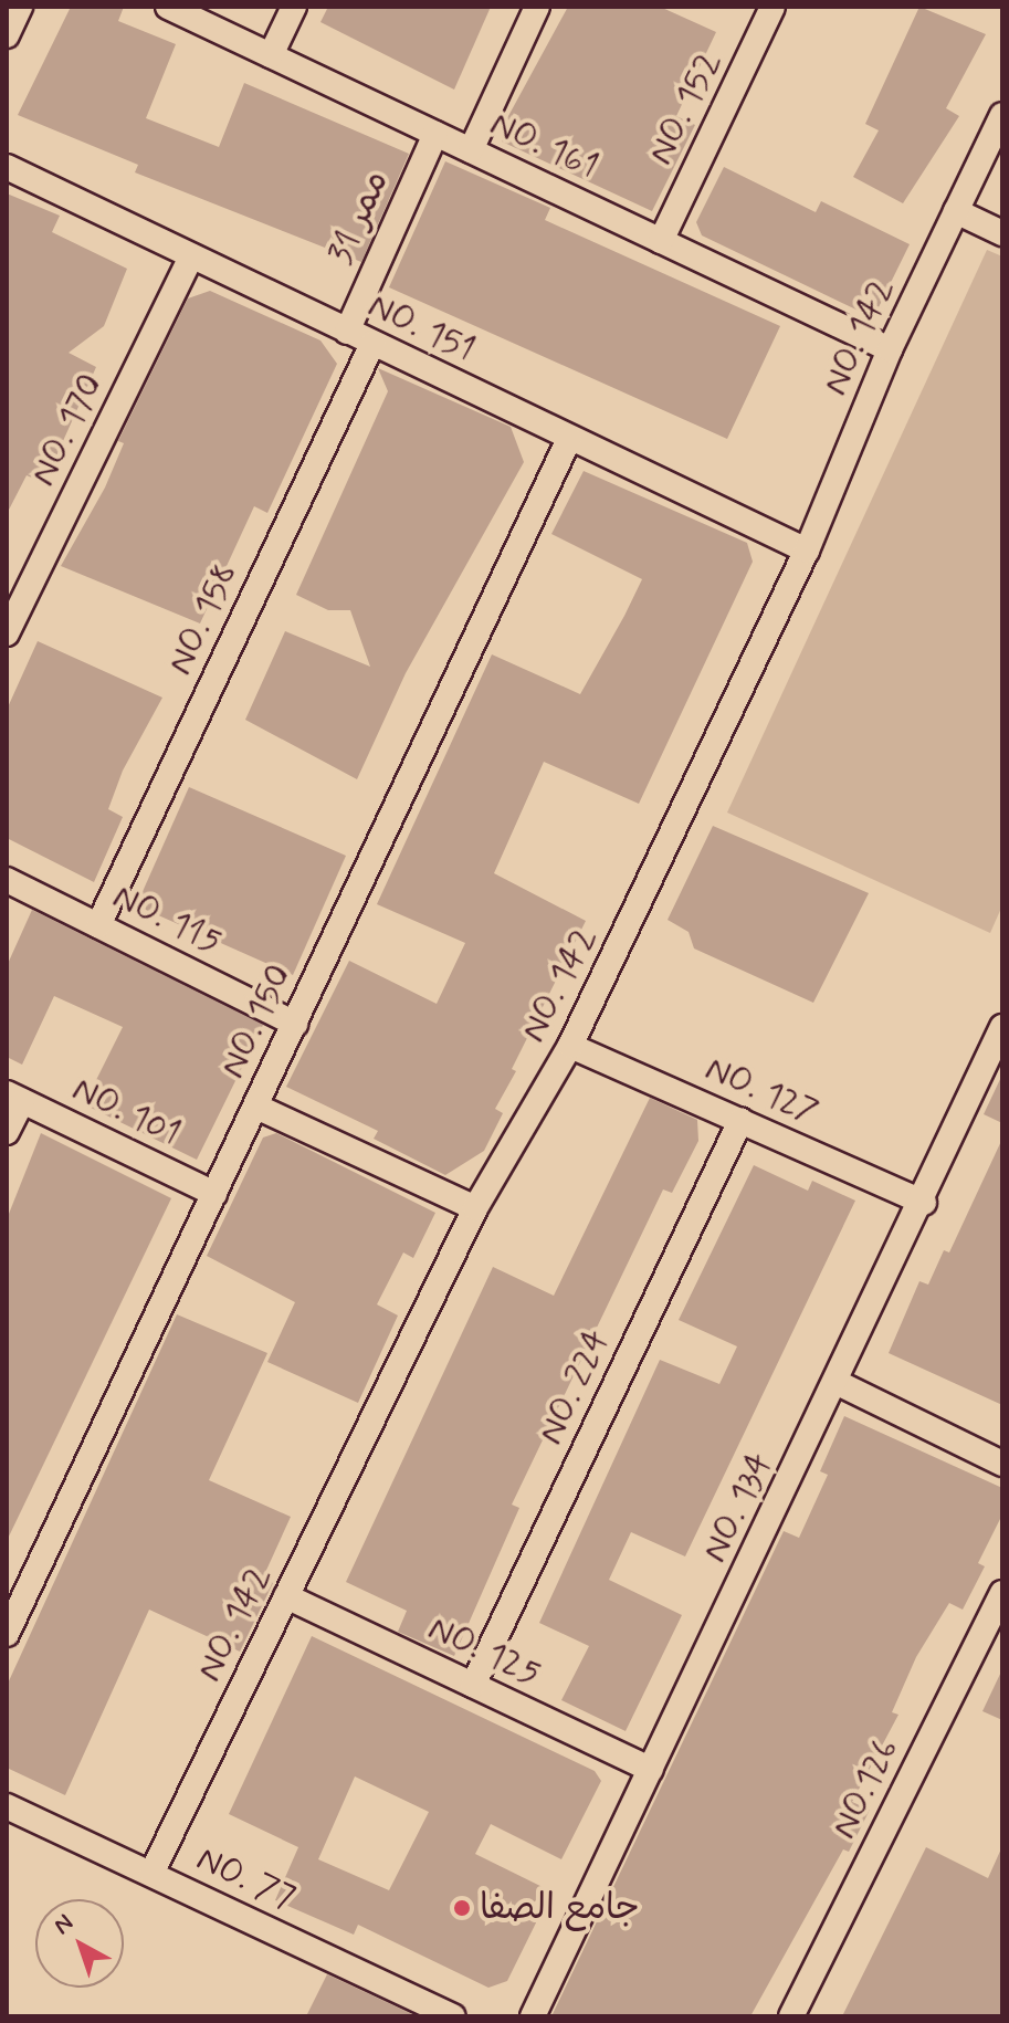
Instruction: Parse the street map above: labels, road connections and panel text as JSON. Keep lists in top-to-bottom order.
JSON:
{
  "streets": {
    "street": [
      "NO. 152",
      "NO. 161",
      "ممر 31",
      "NO. 151",
      "NO. 142",
      "NO. 170",
      "NO. 158",
      "NO. 115",
      "NO. 150",
      "NO. 127",
      "NO. 101",
      "NO. 224",
      "NO. 134",
      "NO. 125",
      "NO.126",
      "NO. 77"
    ]
  },
  "crossings": [
    ["NO. 152", "NO. 161"],
    ["NO. 161", "ممر 31"],
    ["NO. 161", "NO. 142"],
    ["ممر 31", "NO. 151"],
    ["NO. 151", "NO. 142"],
    ["NO. 151", "NO. 170"],
    ["NO. 151", "NO. 158"],
    ["NO. 151", "NO. 150"],
    ["NO. 142", "NO. 127"],
    ["NO. 142", "NO. 125"],
    ["NO. 142", "NO. 77"],
    ["NO. 158", "NO. 115"],
    ["NO. 115", "NO. 150"],
    ["NO. 150", "NO. 101"],
    ["NO. 127", "NO. 224"],
    ["NO. 127", "NO. 134"],
    ["NO. 224", "NO. 125"],
    ["NO. 134", "NO. 125"]
  ],
  "places": ["جامع الصفا"],
  "north": "top left"
}
